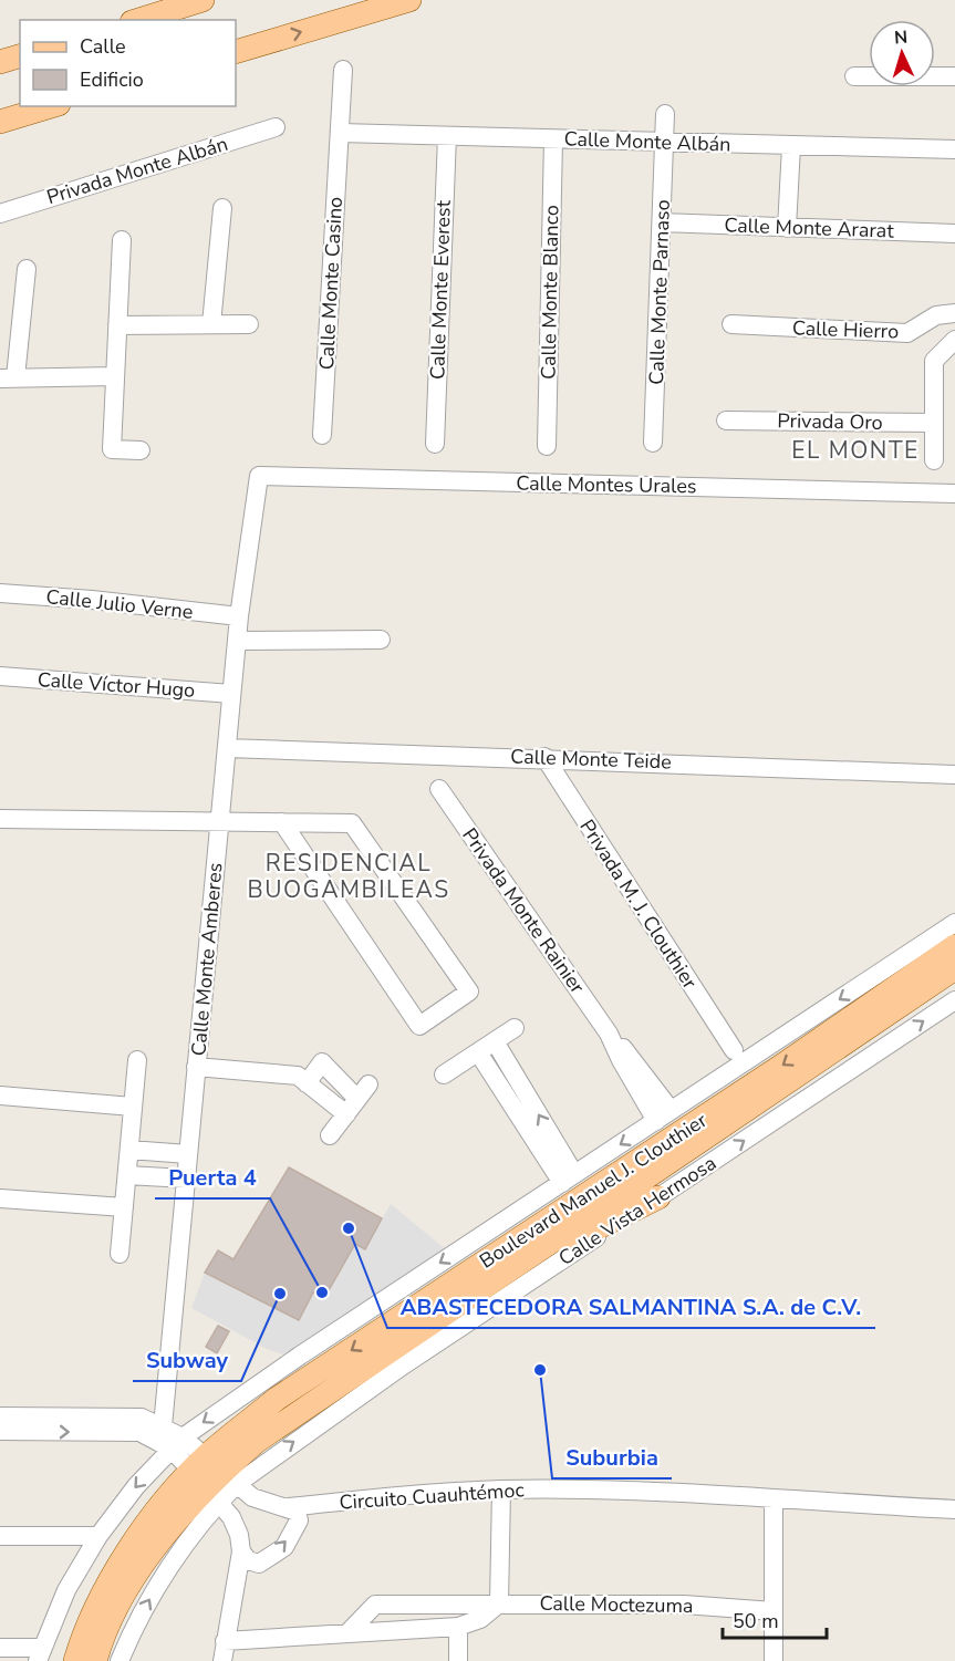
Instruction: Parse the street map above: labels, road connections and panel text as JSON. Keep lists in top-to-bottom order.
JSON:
{
  "streets": {
    "main road": ["Boulevard Manuel J. Clouthier"],
    "street": [
      "Calle Monte Albán",
      "Privada Monte Albán",
      "Calle Monte Ararat",
      "Calle Monte Casino",
      "Calle Monte Everest",
      "Calle Monte Blanco",
      "Calle Monte Parnaso",
      "Calle Hierro",
      "Privada Oro",
      "Calle Montes Urales",
      "Calle Julio Verne",
      "Calle Víctor Hugo",
      "Calle Monte Teide",
      "Privada M. J. Clouthier",
      "Privada Monte Rainier",
      "Calle Monte Amberes",
      "Calle Vista Hermosa",
      "Circuito Cuauhtémoc",
      "Calle Moctezuma"
    ]
  },
  "crossings": [
    ["Calle Monte Albán", "Calle Monte Casino"],
    ["Calle Monte Albán", "Calle Monte Everest"],
    ["Calle Monte Albán", "Calle Monte Blanco"],
    ["Calle Monte Albán", "Calle Monte Parnaso"],
    ["Calle Monte Ararat", "Calle Monte Parnaso"],
    ["Calle Montes Urales", "Calle Monte Amberes"],
    ["Calle Julio Verne", "Calle Monte Amberes"],
    ["Calle Víctor Hugo", "Calle Monte Amberes"],
    ["Calle Monte Teide", "Privada M. J. Clouthier"],
    ["Calle Monte Teide", "Calle Monte Amberes"],
    ["Calle Monte Amberes", "Circuito Cuauhtémoc"],
    ["Boulevard Manuel J. Clouthier", "Calle Vista Hermosa"],
    ["Boulevard Manuel J. Clouthier", "Circuito Cuauhtémoc"],
    ["Calle Vista Hermosa", "Circuito Cuauhtémoc"]
  ],
  "districts": ["EL MONTE", "RESIDENCIAL BUOGAMBILEAS"],
  "places": [
    "ABASTECEDORA SALMANTINA S.A. de C.V.",
    "Puerta 4",
    "Subway",
    "Suburbia"
  ],
  "legend": ["Calle", "Edificio"],
  "scale_bar": "50 m",
  "north": "top"
}
